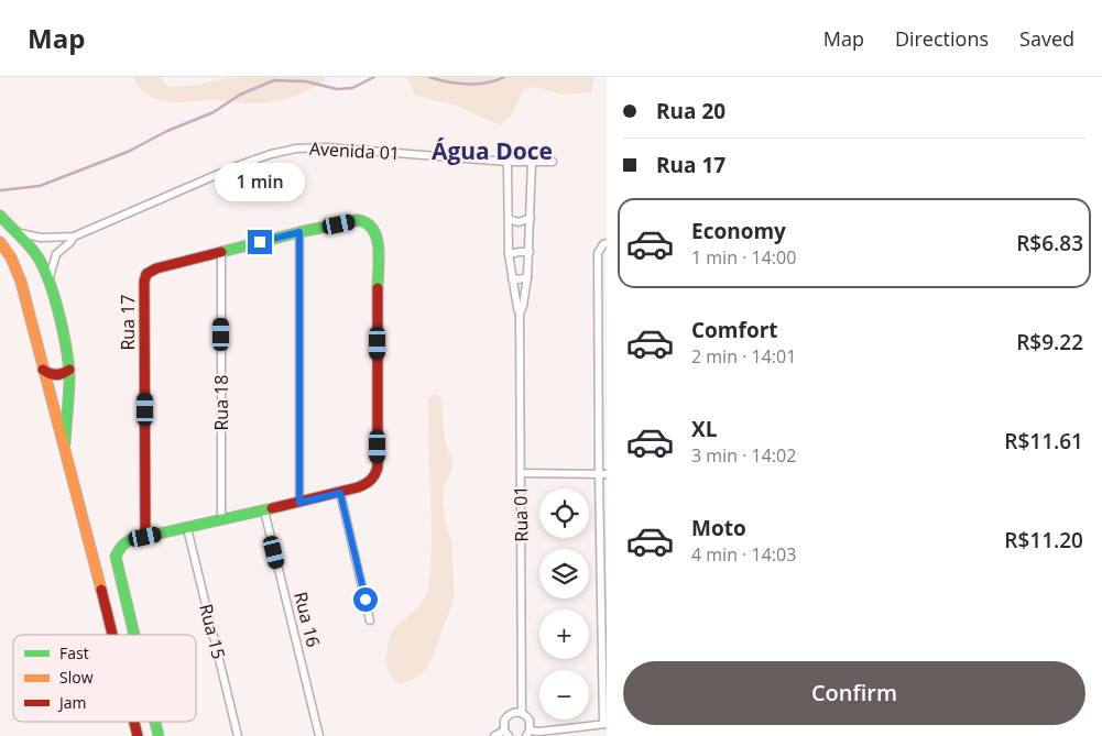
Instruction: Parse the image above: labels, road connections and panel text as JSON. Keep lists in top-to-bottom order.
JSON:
{
  "streets": {
    "street": [
      "Avenida 01",
      "Rua 17",
      "Rua 18",
      "Rua 01",
      "Rua 16",
      "Rua 15"
    ]
  },
  "crossings": [
    ["Rua 17", "Rua 18"]
  ],
  "districts": ["Água Doce"],
  "legend": ["Fast", "Slow", "Jam"],
  "page": {
    "header": "Map",
    "nav": ["Map", "Directions", "Saved"],
    "banner": ["Rua 20", "Rua 17"],
    "bubble": "1 min",
    "list": [
      {
        "name": "Economy",
        "note": "1 min · 14:00",
        "value": "R$6.83"
      },
      {
        "name": "Comfort",
        "note": "2 min · 14:01",
        "value": "R$9.22"
      },
      {
        "name": "XL",
        "note": "3 min · 14:02",
        "value": "R$11.61"
      },
      {
        "name": "Moto",
        "note": "4 min · 14:03",
        "value": "R$11.20"
      }
    ],
    "map_buttons": ["+", "−"],
    "buttons": "Confirm"
  }
}
